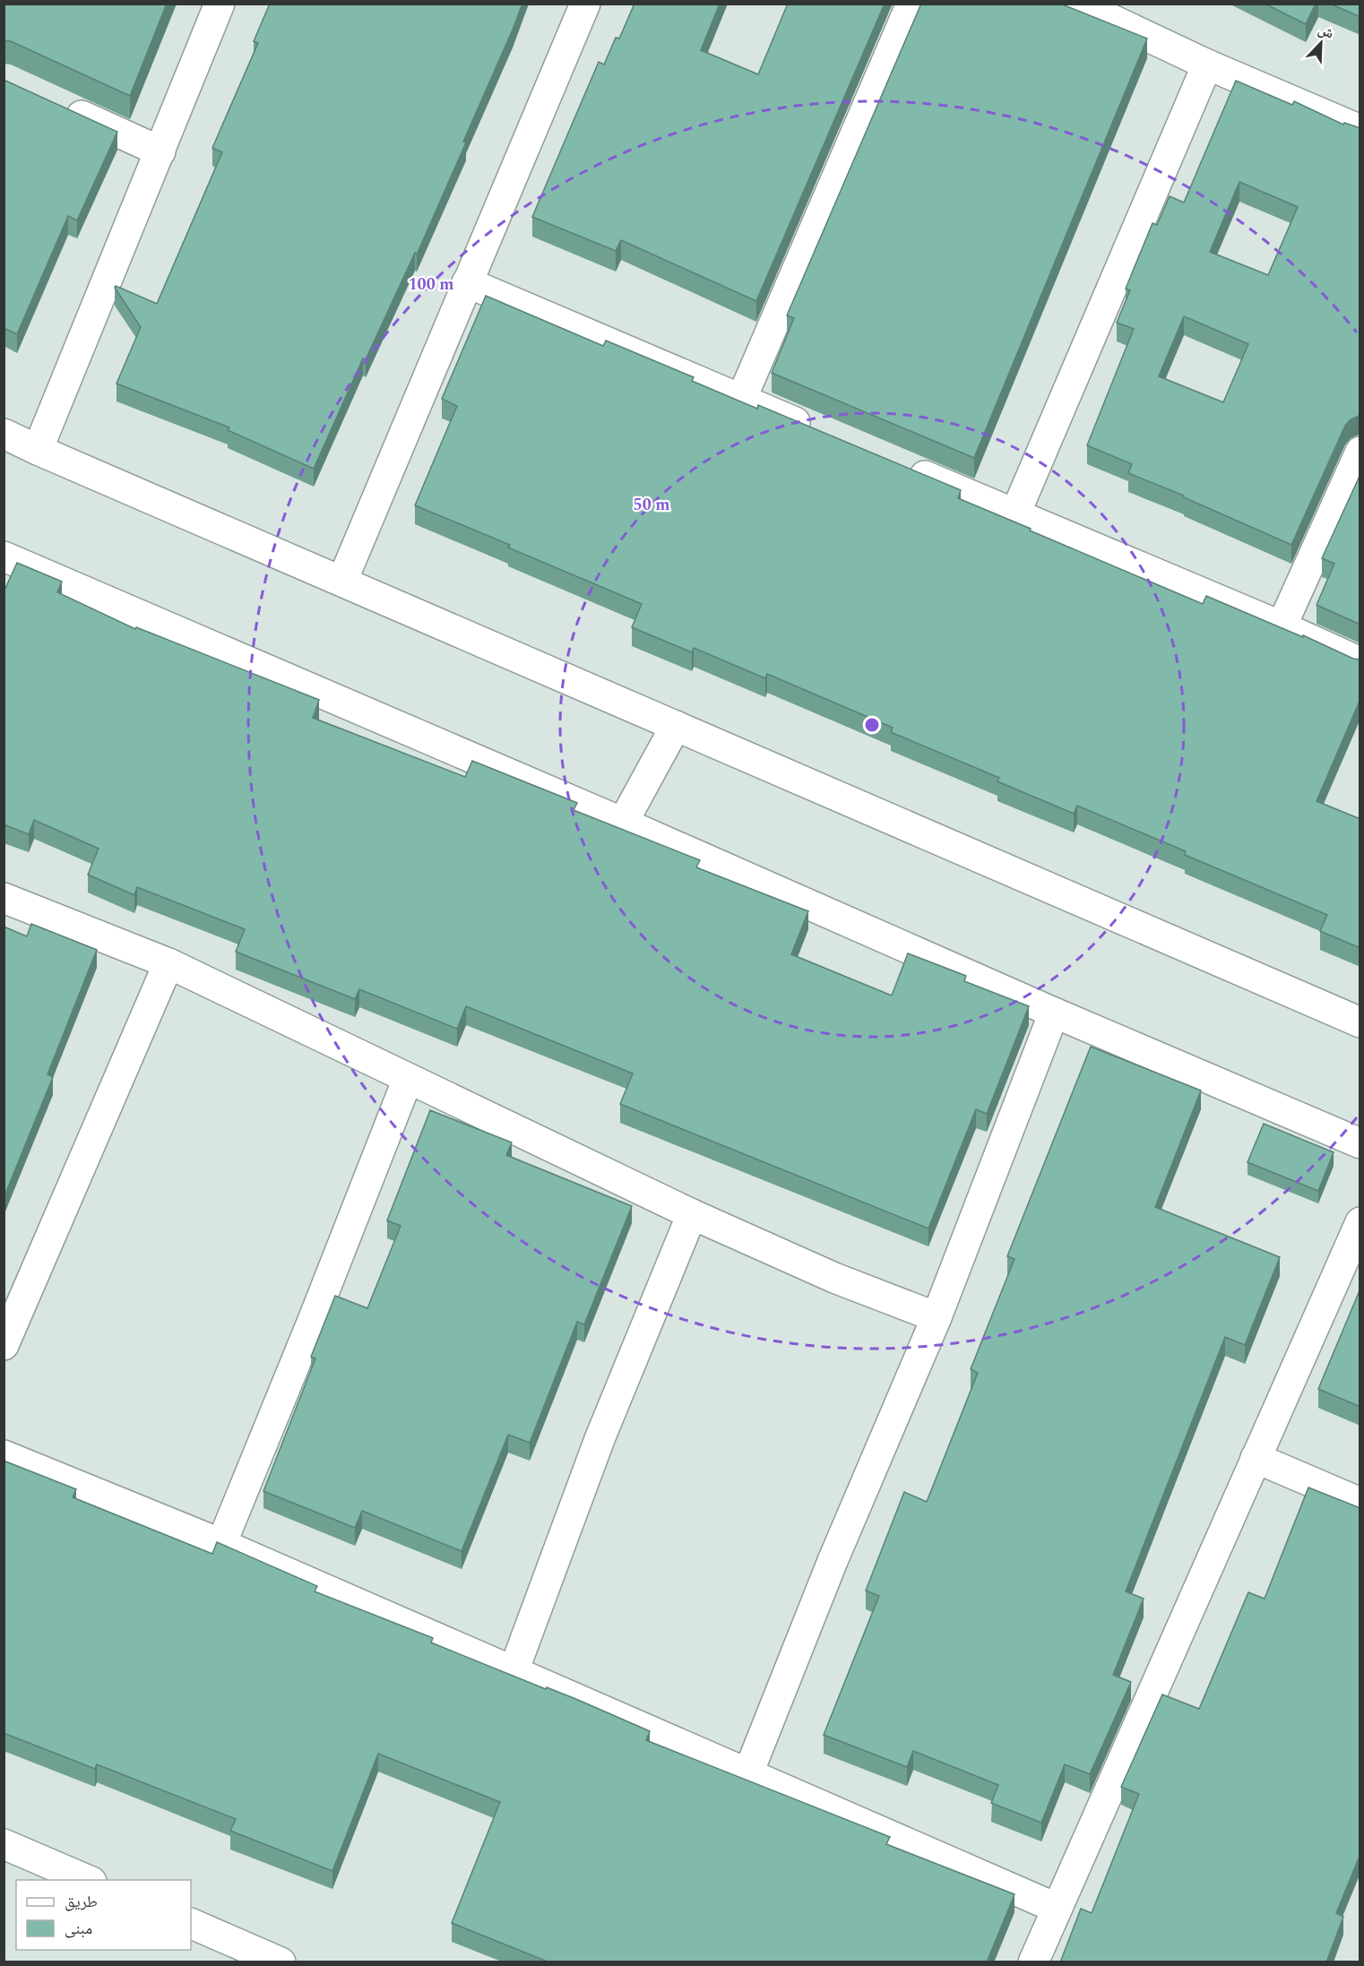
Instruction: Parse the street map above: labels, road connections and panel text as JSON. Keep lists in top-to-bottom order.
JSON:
{
  "legend": ["طريق", "مبنى"],
  "north": "top right",
  "rings": ["100 m", "50 m"]
}
